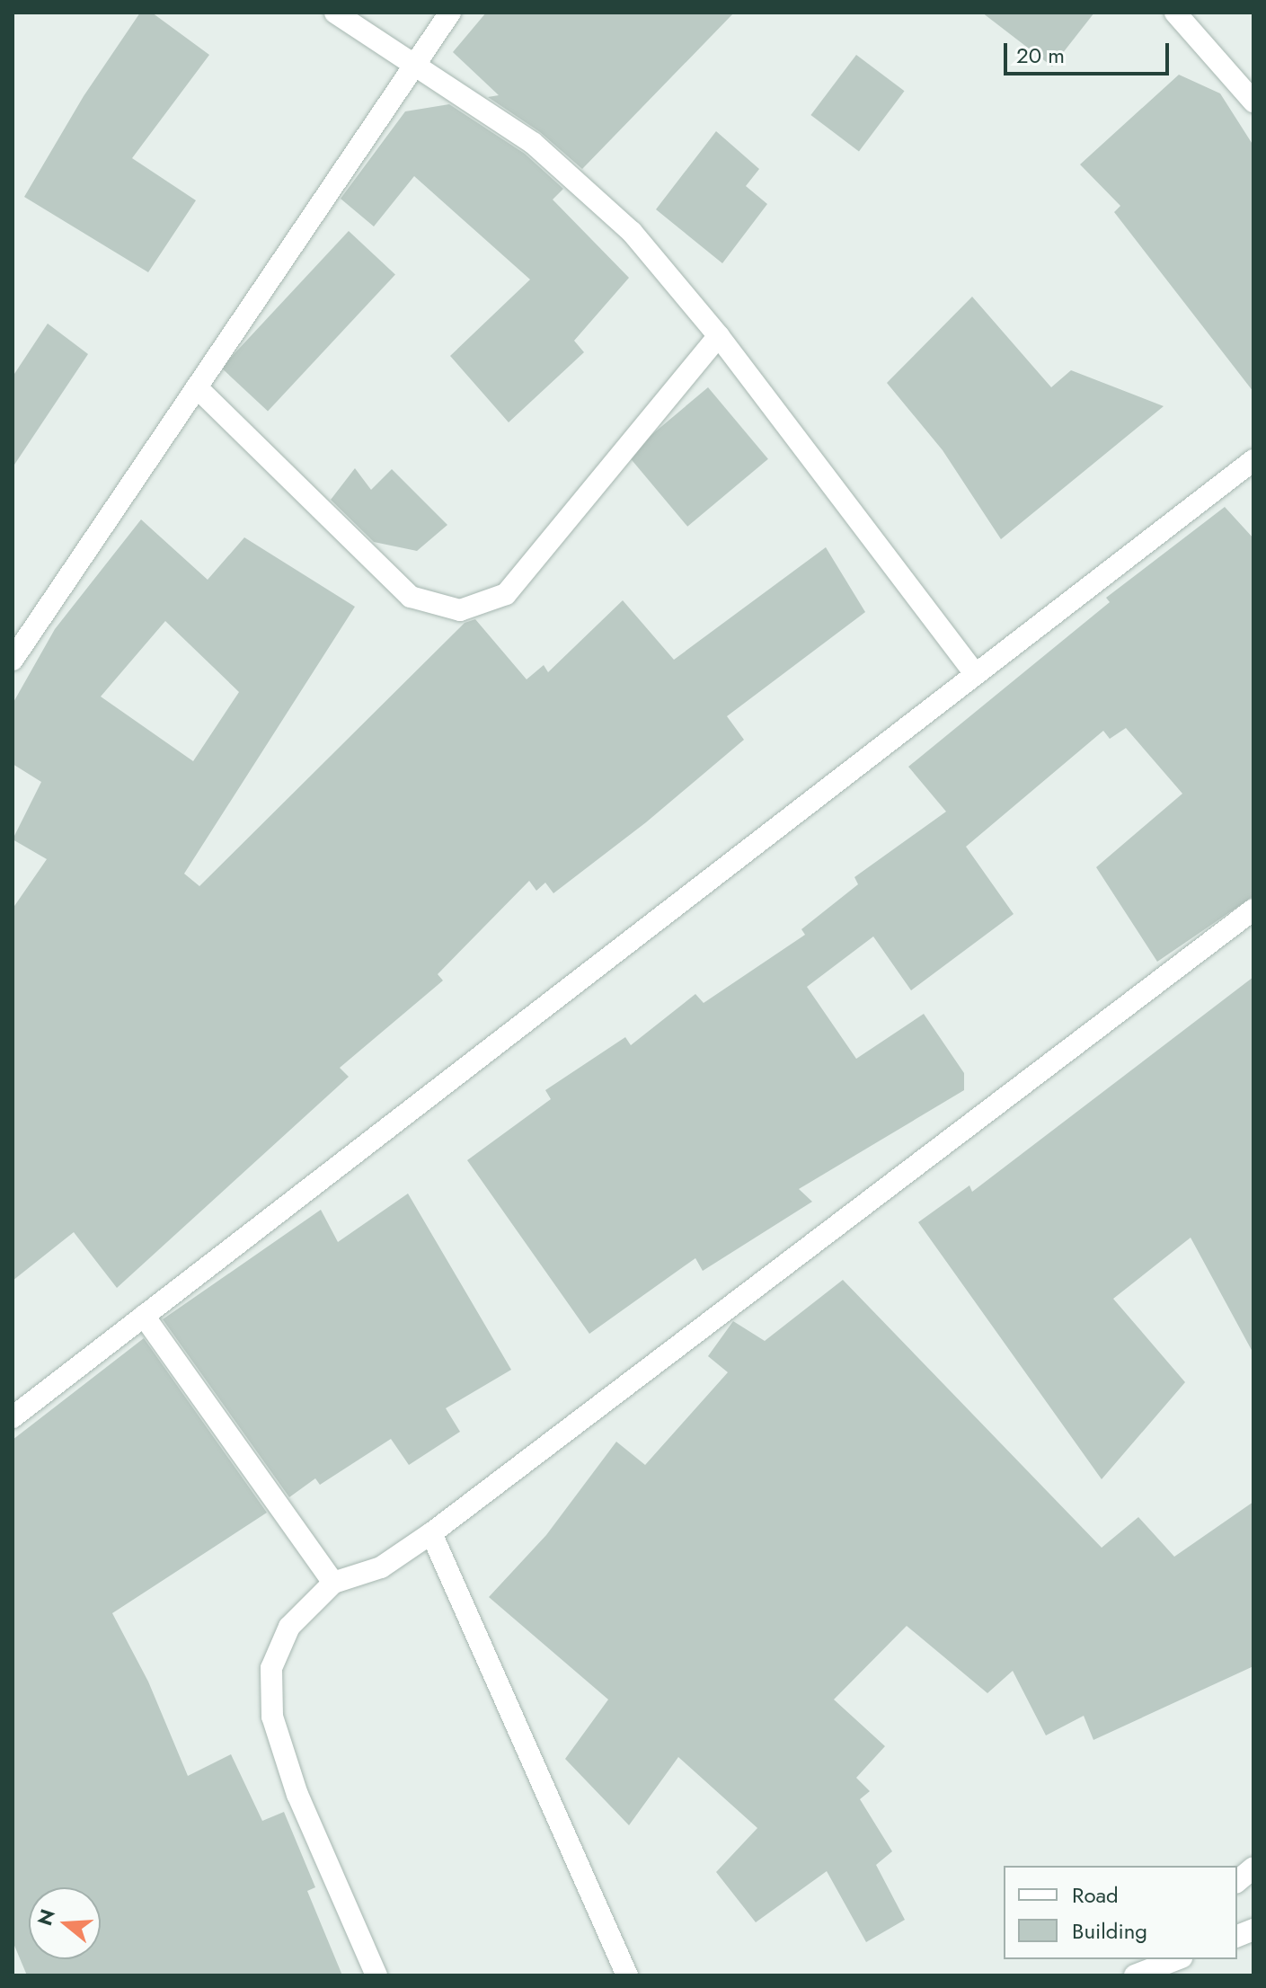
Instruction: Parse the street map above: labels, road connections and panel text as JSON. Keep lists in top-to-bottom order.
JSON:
{
  "legend": ["Road", "Building"],
  "scale_bar": "20 m",
  "north": "left"
}
